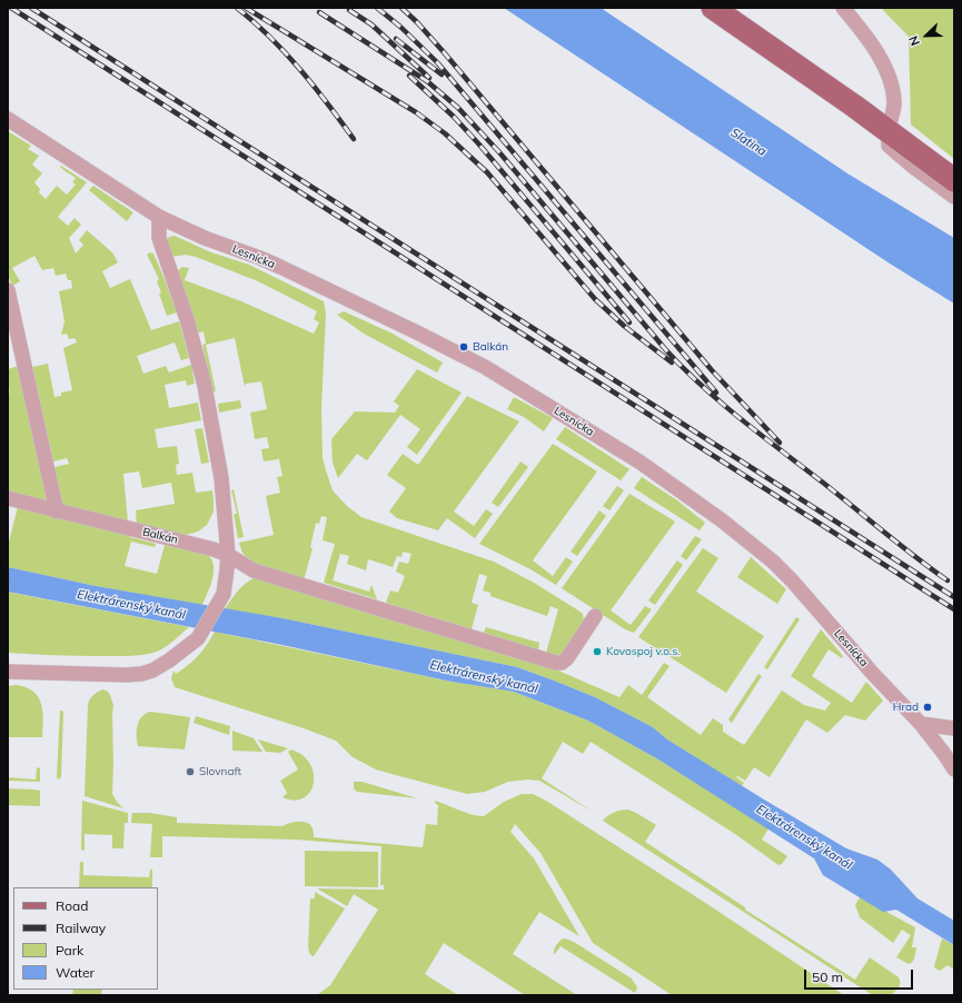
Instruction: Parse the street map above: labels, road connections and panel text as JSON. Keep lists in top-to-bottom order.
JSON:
{
  "streets": {
    "street": ["Lesnícka", "Balkán"]
  },
  "water": ["Slatina", "Elektrárenský kanál"],
  "places": [
    "Balkán",
    "Kovospoj v.o.s.",
    "Hrad",
    "Slovnaft"
  ],
  "legend": [
    "Road",
    "Railway",
    "Park",
    "Water"
  ],
  "scale_bar": "50 m",
  "north": "bottom left"
}
